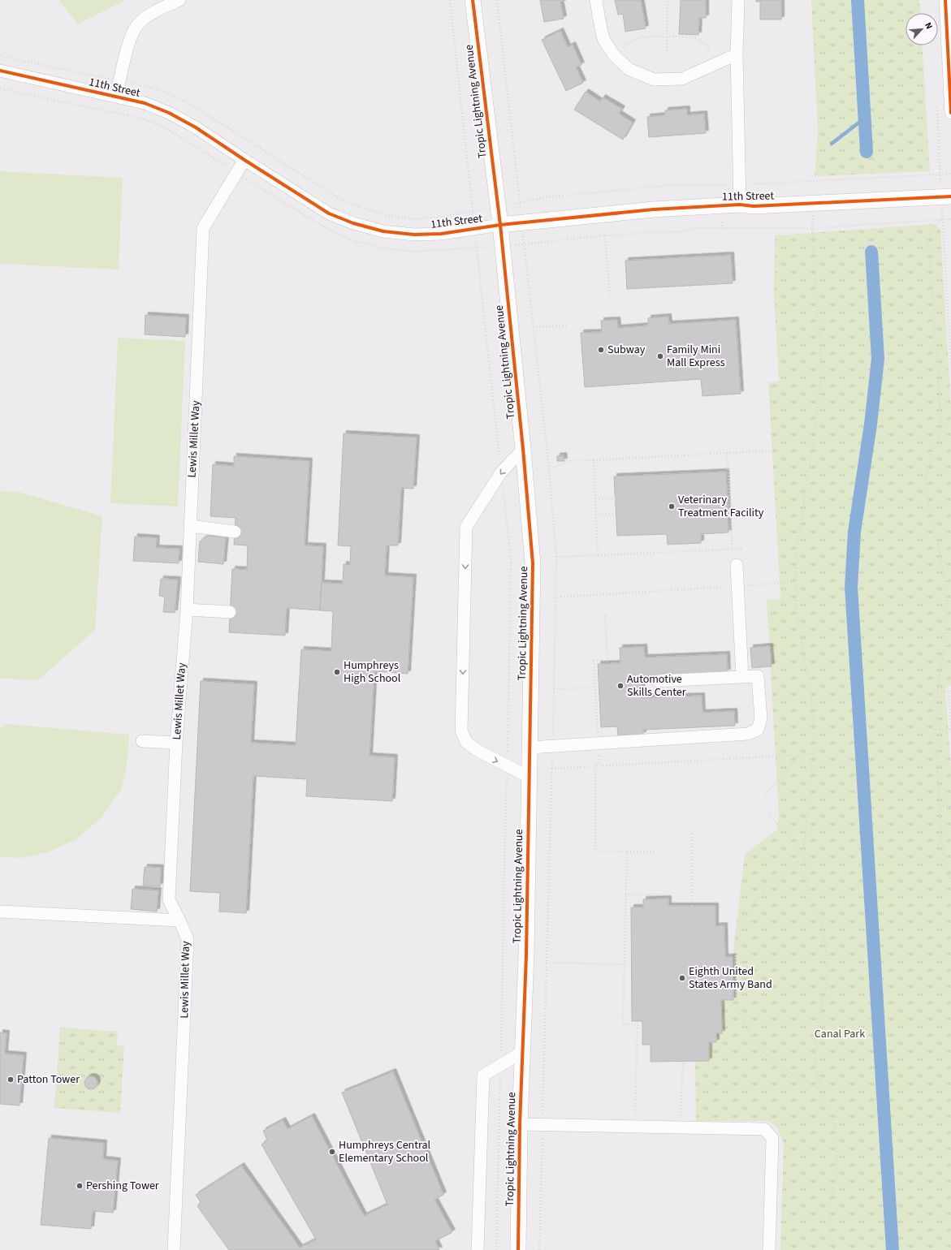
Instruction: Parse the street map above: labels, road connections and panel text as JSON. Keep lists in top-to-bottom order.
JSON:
{
  "streets": {
    "main road": ["11th Street", "Tropic Lightning Avenue"],
    "street": ["Lewis Millet Way"]
  },
  "crossings": [
    ["11th Street", "Tropic Lightning Avenue"],
    ["11th Street", "Lewis Millet Way"]
  ],
  "parks": ["Canal Park"],
  "places": [
    "Subway",
    "Family Mini Mall Express",
    "Veterinary Treatment Facility",
    "Humphreys High School",
    "Automotive Skills Center",
    "Eighth United States Army Band",
    "Patton Tower",
    "Humphreys Central Elementary School",
    "Pershing Tower"
  ],
  "north": "top right"
}
